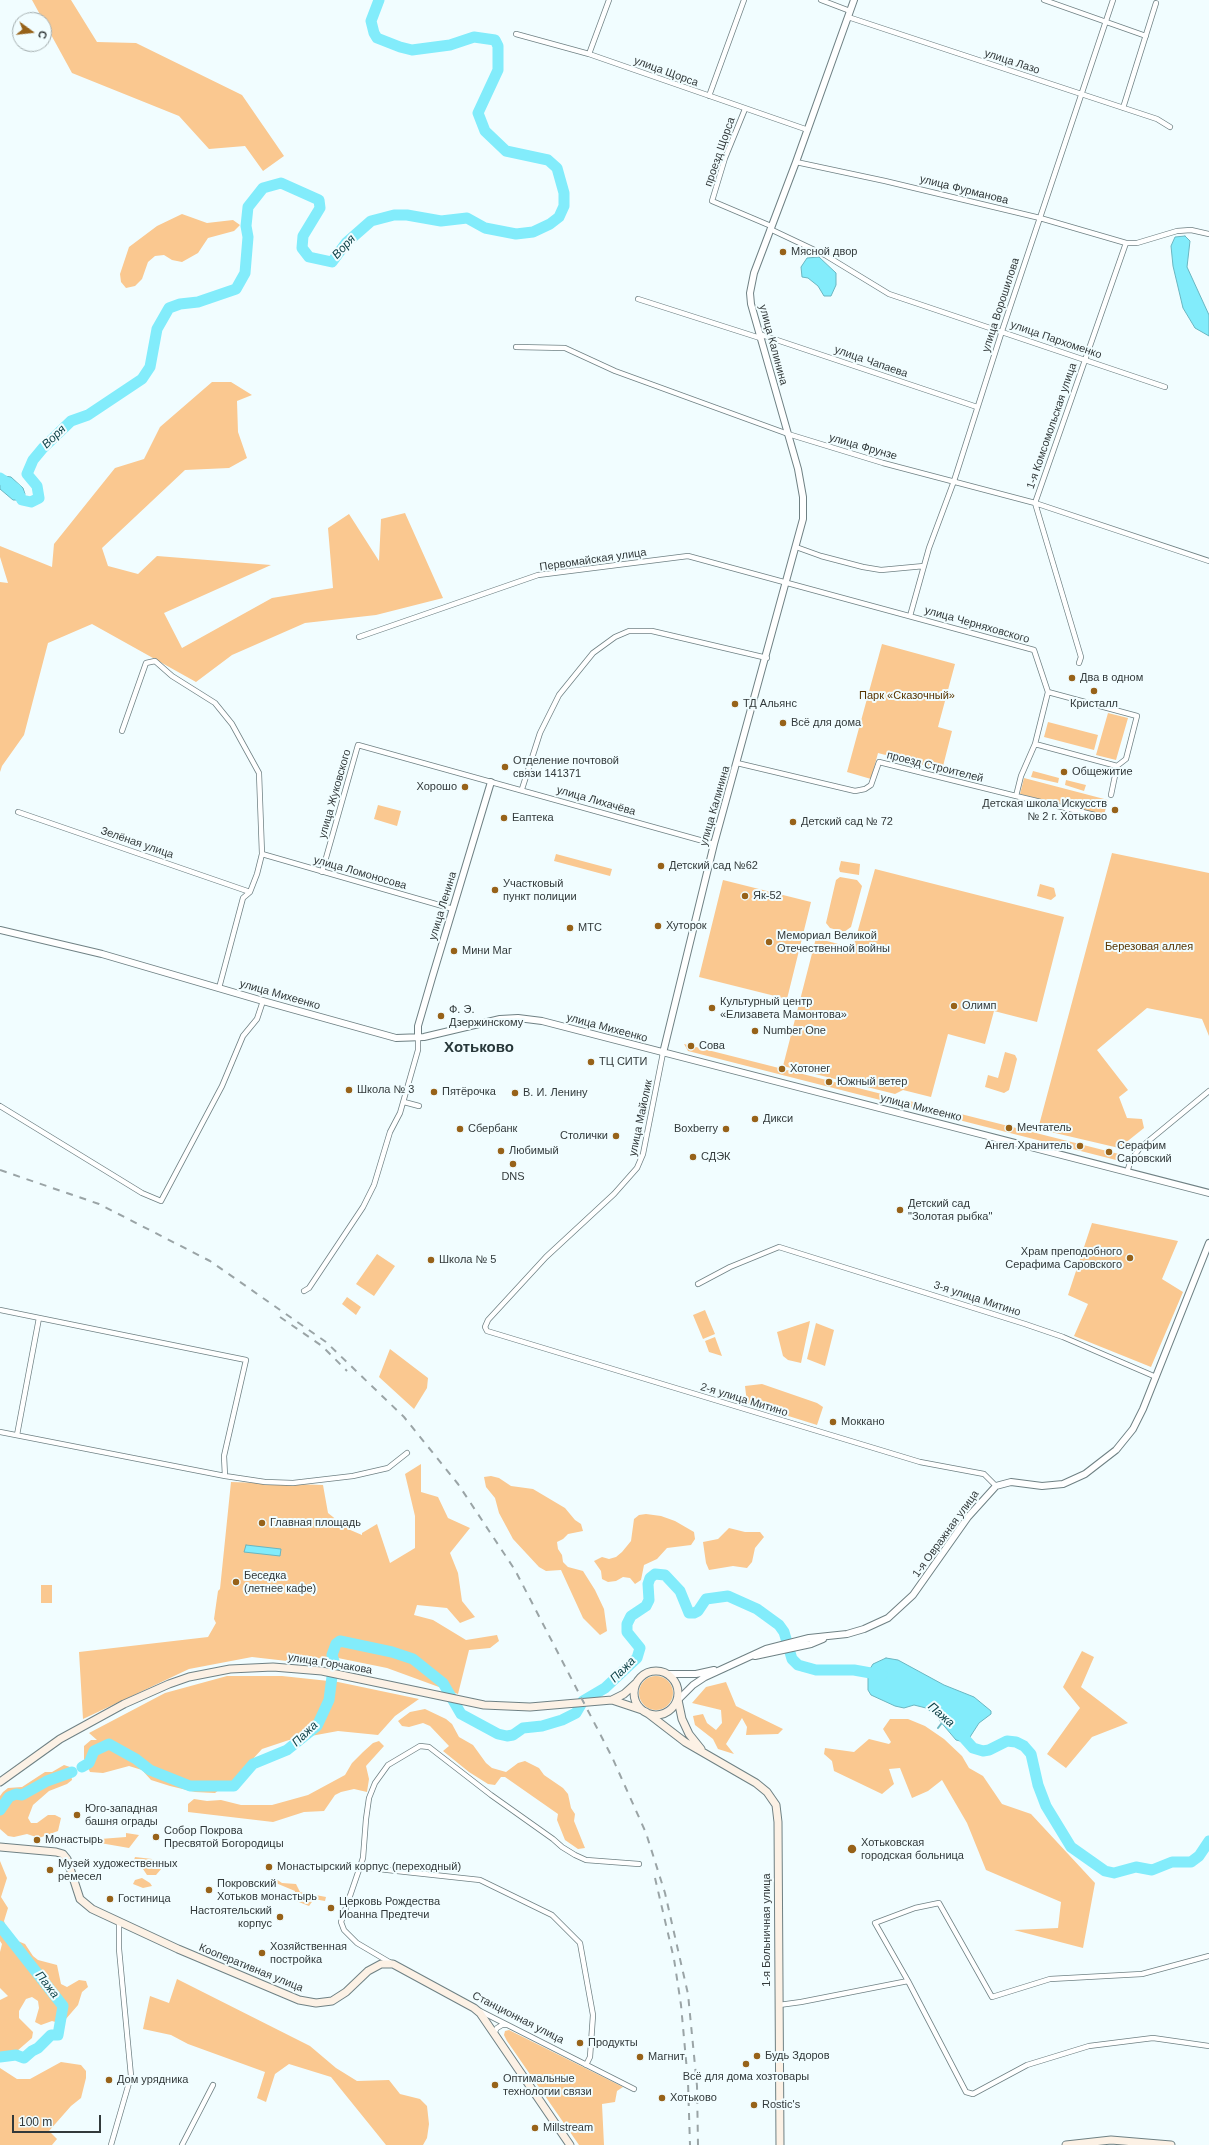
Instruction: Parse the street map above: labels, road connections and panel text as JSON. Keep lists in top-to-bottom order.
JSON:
{
  "streets": {
    "main road": [
      "улица Горчакова",
      "1-я Больничная улица",
      "Кооперативная улица",
      "Станционная улица"
    ],
    "street": [
      "улица Лазо",
      "улица Щорса",
      "проезд Щорса",
      "улица Фурманова",
      "улица Ворошилова",
      "улица Пархоменко",
      "улица Калинина",
      "улица Чапаева",
      "1-я Комсомольская улица",
      "улица Фрунзе",
      "Первомайская улица",
      "улица Черняховского",
      "проезд Строителей",
      "улица Жуковского",
      "улица Лихачёва",
      "Зелёная улица",
      "улица Ломоносова",
      "улица Ленина",
      "улица Михеенко",
      "улица Майолик",
      "3-я улица Митино",
      "2-я улица Митино",
      "1-я Овражная улица"
    ]
  },
  "crossings": [
    ["улица Лазо", "улица Ворошилова"],
    ["улица Лазо", "улица Калинина"],
    ["улица Щорса", "проезд Щорса"],
    ["улица Щорса", "улица Калинина"],
    ["проезд Щорса", "улица Пархоменко"],
    ["улица Фурманова", "улица Ворошилова"],
    ["улица Фурманова", "улица Калинина"],
    ["улица Фурманова", "1-я Комсомольская улица"],
    ["улица Ворошилова", "улица Пархоменко"],
    ["улица Ворошилова", "улица Чапаева"],
    ["улица Ворошилова", "улица Фрунзе"],
    ["улица Ворошилова", "улица Черняховского"],
    ["улица Пархоменко", "улица Калинина"],
    ["улица Пархоменко", "1-я Комсомольская улица"],
    ["улица Калинина", "улица Чапаева"],
    ["улица Калинина", "улица Фрунзе"],
    ["улица Калинина", "Первомайская улица"],
    ["улица Калинина", "улица Черняховского"],
    ["улица Калинина", "проезд Строителей"],
    ["улица Калинина", "улица Лихачёва"],
    ["улица Калинина", "улица Михеенко"],
    ["улица Калинина", "улица Майолик"],
    ["1-я Комсомольская улица", "улица Фрунзе"],
    ["Первомайская улица", "улица Черняховского"],
    ["улица Жуковского", "улица Лихачёва"],
    ["улица Жуковского", "улица Ломоносова"],
    ["улица Лихачёва", "улица Ленина"],
    ["улица Ломоносова", "улица Ленина"],
    ["улица Ленина", "улица Михеенко"],
    ["улица Михеенко", "улица Майолик"],
    ["улица Майолик", "2-я улица Митино"],
    ["2-я улица Митино", "1-я Овражная улица"],
    ["Кооперативная улица", "Станционная улица"]
  ],
  "districts": ["Хотьково"],
  "water": ["Воря", "Пажа"],
  "parks": ["Парк «Сказочный»", "Березовая аллея"],
  "places": [
    "Мясной двор",
    "Два в одном",
    "Кристалл",
    "ТД Альянс",
    "Всё для дома",
    "Отделение почтовой связи 141371",
    "Общежитие",
    "Хорошо",
    "Детская школа Искусств № 2 г. Хотьково",
    "Еаптека",
    "Детский сад № 72",
    "Детский сад №62",
    "Участковый пункт полиции",
    "Як-52",
    "Хуторок",
    "МТС",
    "Мемориал Великой Отечественной войны",
    "Мини Маг",
    "Олимп",
    "Культурный центр «Елизавета Мамонтова»",
    "Ф. Э. Дзержинскому",
    "Number One",
    "Сова",
    "ТЦ СИТИ",
    "Хотонег",
    "Южный ветер",
    "Школа № 3",
    "Пятёрочка",
    "В. И. Ленину",
    "Дикси",
    "Мечтатель",
    "Сбербанк",
    "Boxberry",
    "Столички",
    "Ангел Хранитель",
    "Любимый",
    "Серафим Саровский",
    "СДЭК",
    "DNS",
    "Детский сад \"Золотая рыбка\"",
    "Храм преподобного Серафима Саровского",
    "Школа № 5",
    "Моккано",
    "Главная площадь",
    "Беседка (летнее кафе)",
    "Юго-западная башня ограды",
    "Собор Покрова Пресвятой Богородицы",
    "Монастырь",
    "Хотьковская городская больница",
    "Монастырский корпус (переходный)",
    "Музей художественных ремесел",
    "Покровский Хотьков монастырь",
    "Гостиница",
    "Церковь Рождества Иоанна Предтечи",
    "Настоятельский корпус",
    "Хозяйственная постройка",
    "Продукты",
    "Будь Здоров",
    "Магнит",
    "Всё для дома хозтовары",
    "Дом урядника",
    "Оптимальные технологии связи",
    "Хотьково",
    "Rostic's",
    "Millstream"
  ],
  "scale_bar": "100 m",
  "north": "right"
}
